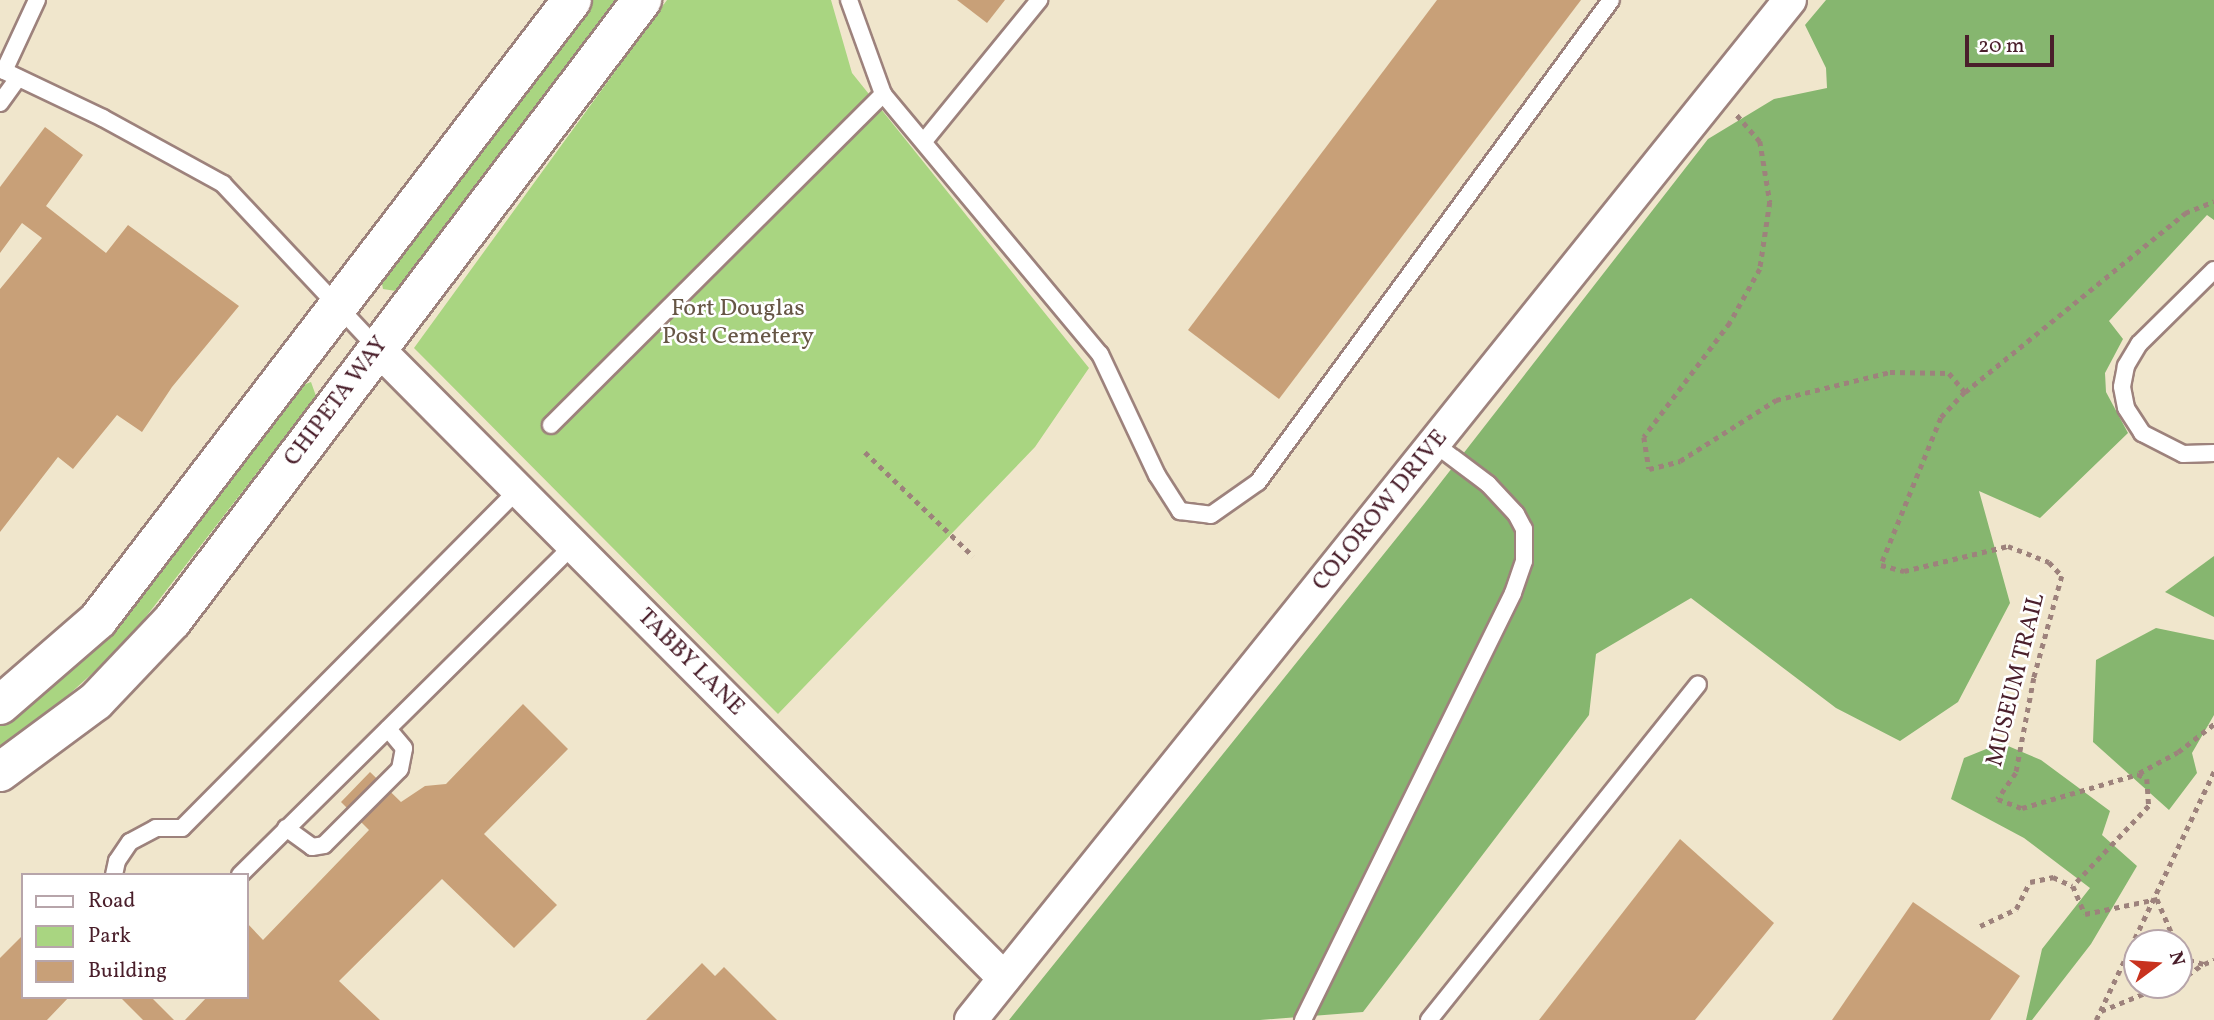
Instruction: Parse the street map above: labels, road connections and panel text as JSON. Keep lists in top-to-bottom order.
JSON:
{
  "streets": {
    "street": ["CHIPETA WAY", "COLOROW DRIVE", "TABBY LANE"],
    "path": ["MUSEUM TRAIL"]
  },
  "crossings": [
    ["CHIPETA WAY", "TABBY LANE"],
    ["COLOROW DRIVE", "TABBY LANE"]
  ],
  "parks": ["Fort Douglas Post Cemetery"],
  "legend": ["Road", "Park", "Building"],
  "scale_bar": "20 m",
  "north": "right"
}
